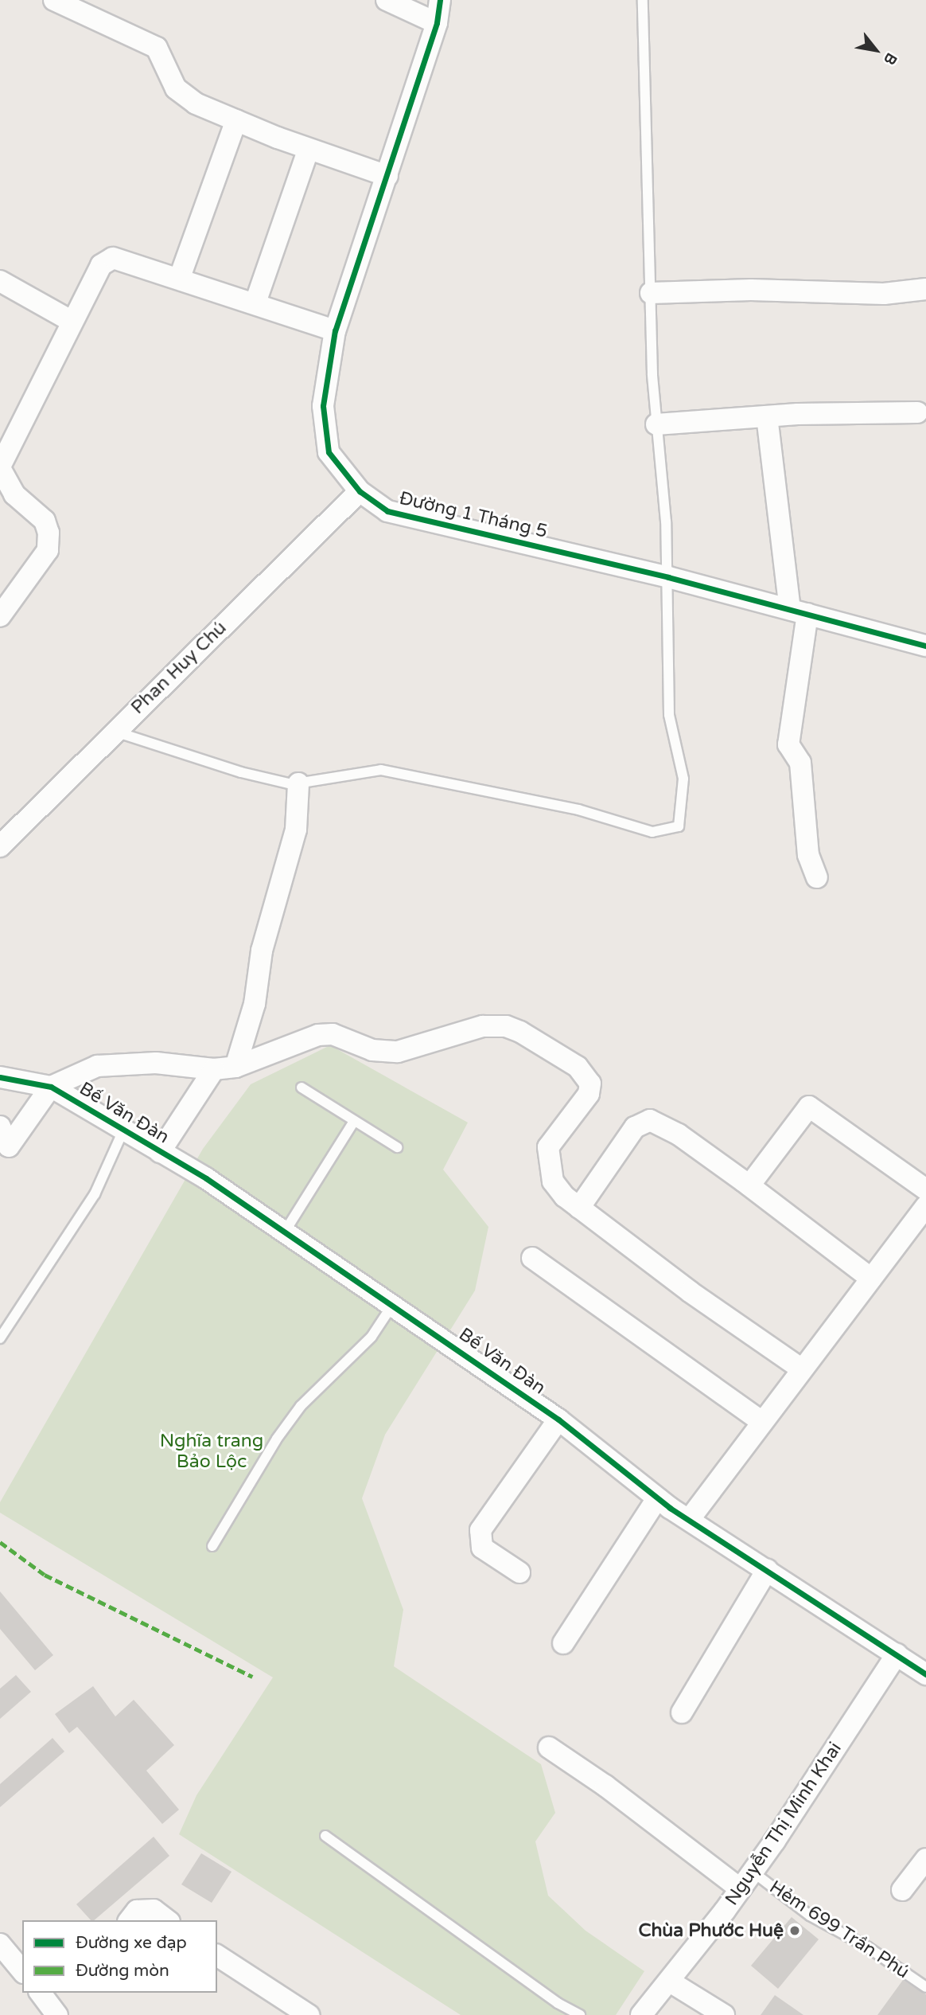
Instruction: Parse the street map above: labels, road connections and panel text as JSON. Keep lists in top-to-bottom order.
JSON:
{
  "streets": {
    "street": [
      "Đường 1 Tháng 5",
      "Phan Huy Chú",
      "Bế Văn Đàn",
      "Nguyễn Thị Minh Khai"
    ],
    "lane": ["Hẻm 699 Trần Phú"]
  },
  "crossings": [
    ["Đường 1 Tháng 5", "Phan Huy Chú"],
    ["Bế Văn Đàn", "Nguyễn Thị Minh Khai"],
    ["Nguyễn Thị Minh Khai", "Hẻm 699 Trần Phú"]
  ],
  "parks": ["Nghĩa trang Bảo Lộc"],
  "places": ["Chùa Phước Huệ"],
  "legend": ["Đường xe đạp", "Đường mòn"],
  "north": "bottom right"
}
